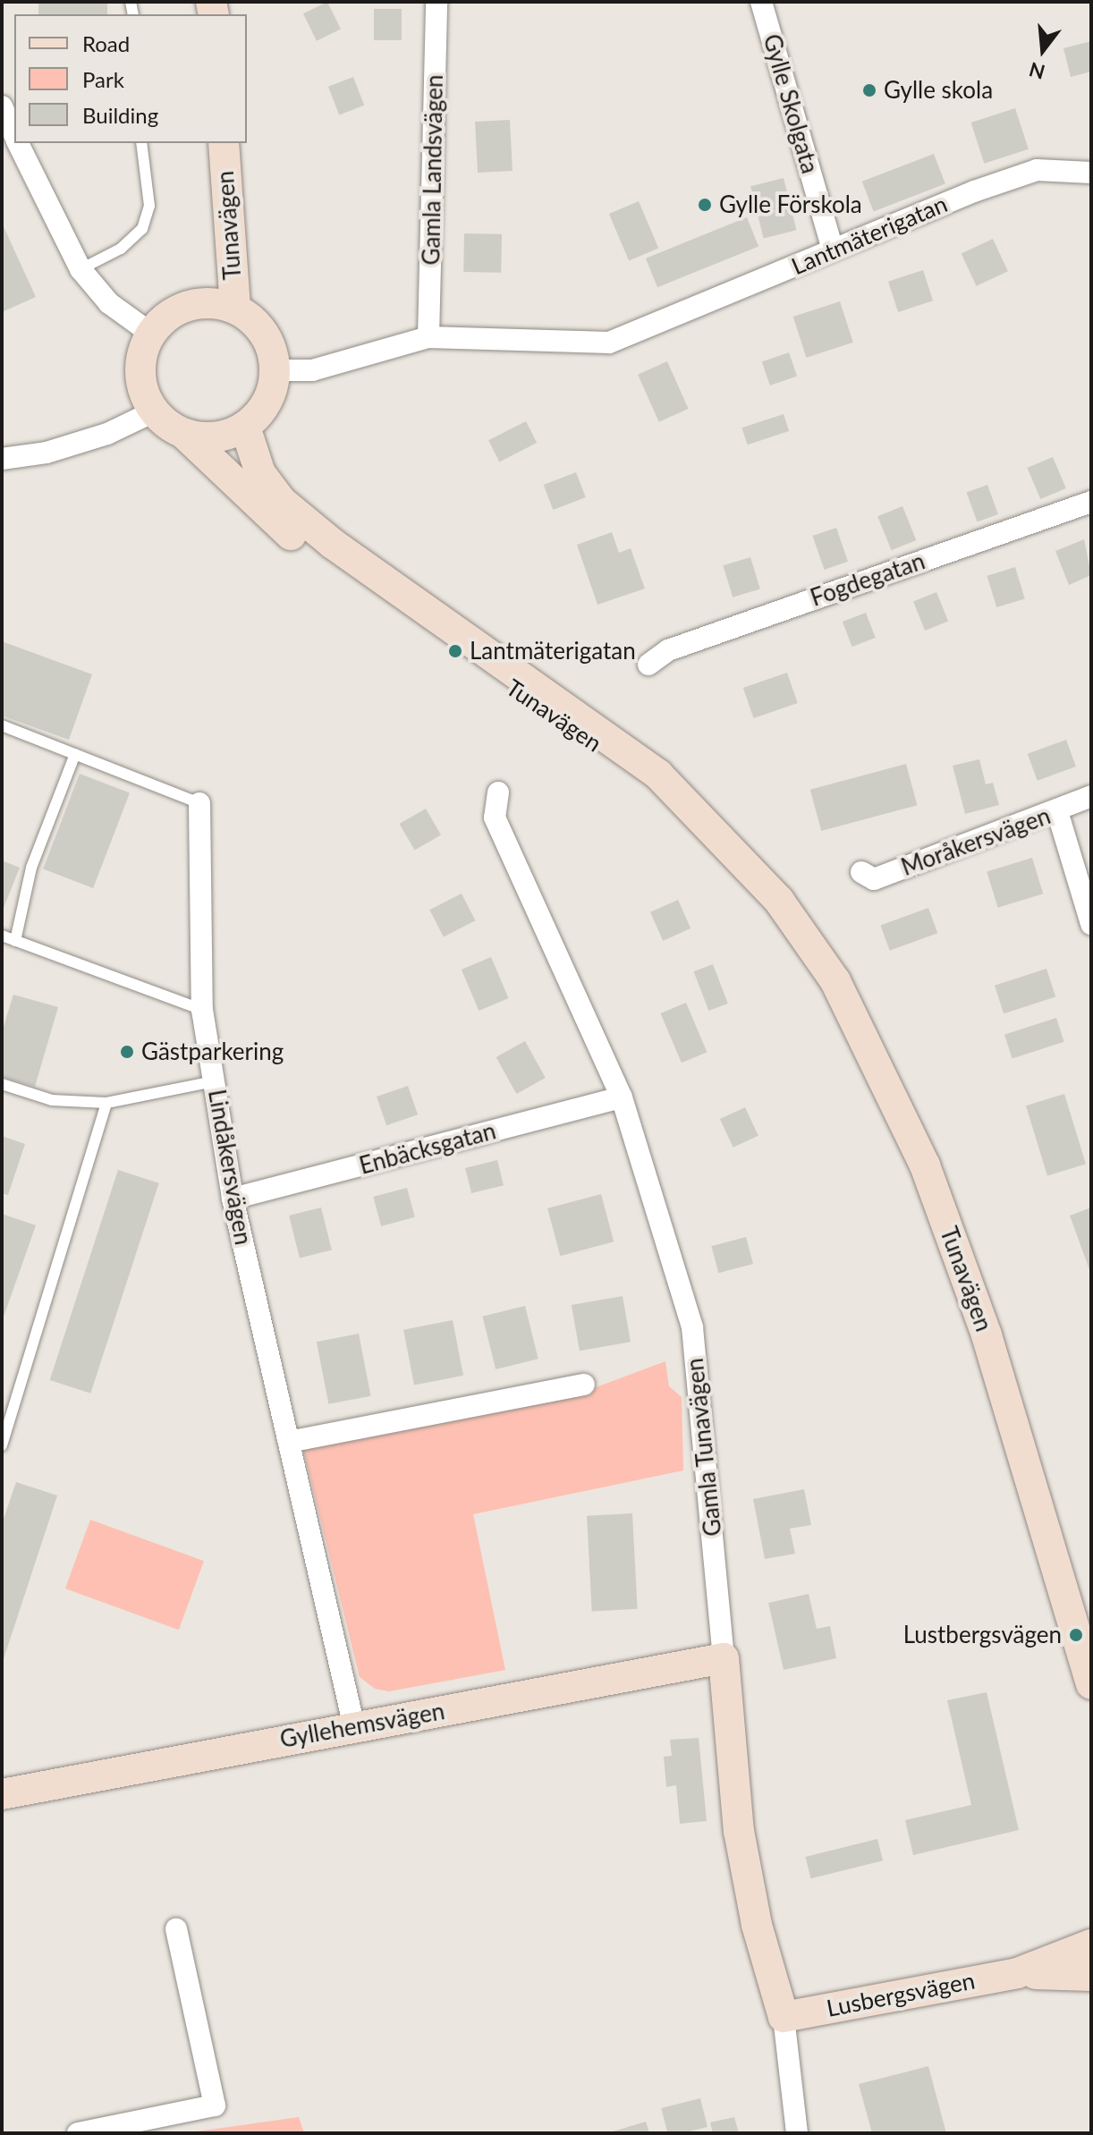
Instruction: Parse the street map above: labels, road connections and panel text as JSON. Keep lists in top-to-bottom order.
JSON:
{
  "streets": {
    "street": [
      "Gylle Skolgata",
      "Gamla Landsvägen",
      "Tunavägen",
      "Lantmäterigatan",
      "Fogdegatan",
      "Moråkersvägen",
      "Enbäcksgatan",
      "Lindåkersvägen",
      "Gamla Tunavägen",
      "Gyllehemsvägen",
      "Lusbergsvägen"
    ]
  },
  "crossings": [
    ["Gylle Skolgata", "Lantmäterigatan"],
    ["Gamla Landsvägen", "Lantmäterigatan"],
    ["Tunavägen", "Lantmäterigatan"],
    ["Enbäcksgatan", "Lindåkersvägen"],
    ["Enbäcksgatan", "Gamla Tunavägen"],
    ["Lindåkersvägen", "Gyllehemsvägen"],
    ["Gamla Tunavägen", "Gyllehemsvägen"],
    ["Gamla Tunavägen", "Lusbergsvägen"]
  ],
  "places": [
    "Gylle skola",
    "Gylle Förskola",
    "Lantmäterigatan",
    "Gästparkering",
    "Lustbergsvägen"
  ],
  "legend": ["Road", "Park", "Building"],
  "north": "bottom"
}
